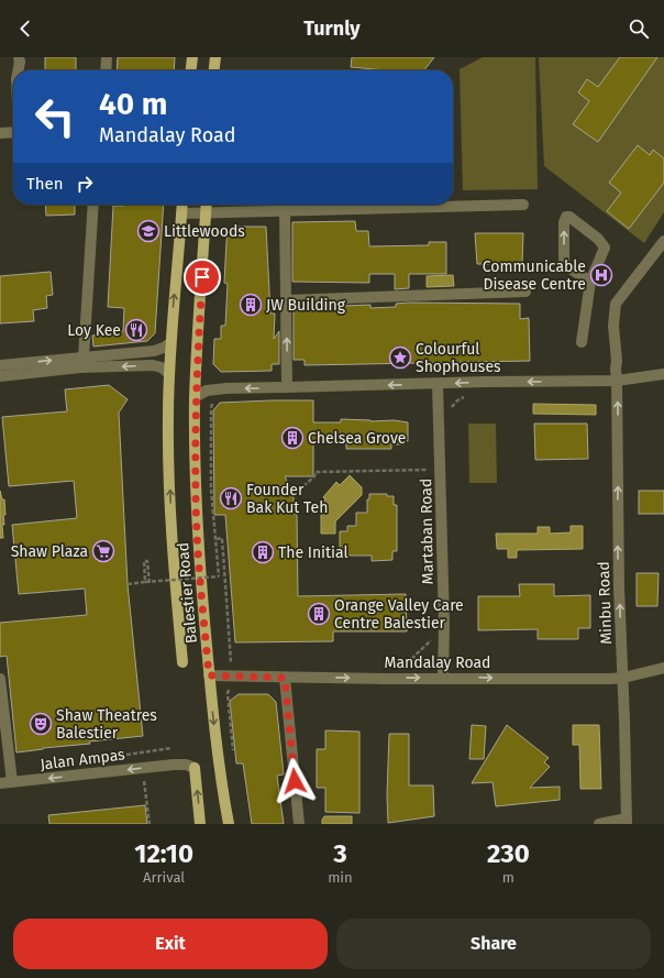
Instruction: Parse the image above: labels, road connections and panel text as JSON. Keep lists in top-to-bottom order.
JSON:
{
  "streets": {
    "main road": ["Balestier Road"],
    "street": [
      "Martaban Road",
      "Minbu Road",
      "Mandalay Road",
      "Jalan Ampas"
    ]
  },
  "crossings": [
    ["Martaban Road", "Mandalay Road"],
    ["Balestier Road", "Mandalay Road"],
    ["Minbu Road", "Mandalay Road"]
  ],
  "one_way": ["Minbu Road", "Mandalay Road", "Jalan Ampas"],
  "places": {
    "school or university": ["Littlewoods"],
    "hospital": ["Communicable Disease Centre"],
    "building": [
      "JW Building",
      "Chelsea Grove",
      "The Initial",
      "Orange Valley Care Centre Balestier"
    ],
    "restaurant": ["Loy Kee", "Founder Bak Kut Teh"],
    "place": ["Colourful Shophouses"],
    "supermarket": ["Shaw Plaza"],
    "theatre": ["Shaw Theatres Balestier"]
  },
  "page": {
    "header": "Turnly",
    "turn": ["40 m", "Mandalay Road"],
    "then": "Then",
    "eta": [
      "12:10",
      "Arrival",
      "3",
      "min",
      "230",
      "m"
    ],
    "buttons": ["Exit", "Share"]
  }
}
